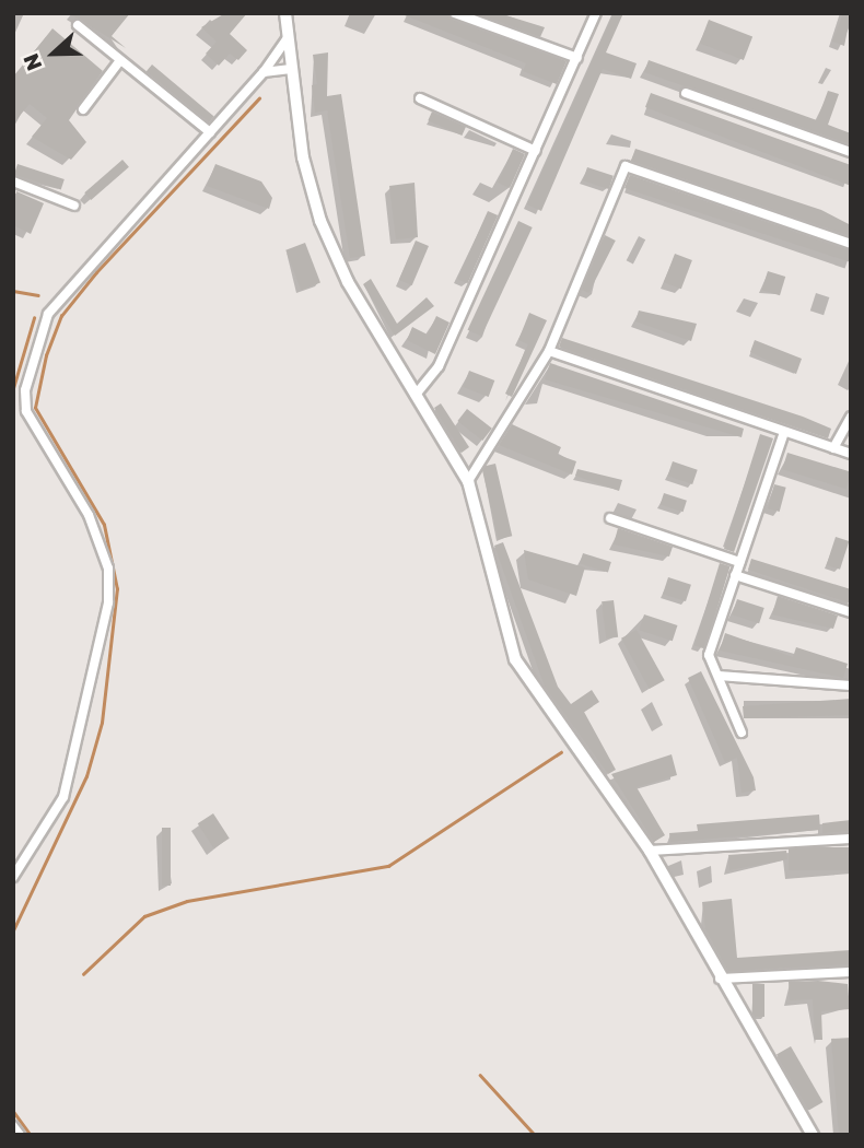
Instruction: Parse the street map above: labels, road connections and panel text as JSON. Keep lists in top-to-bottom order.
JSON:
{
  "north": "left"
}
